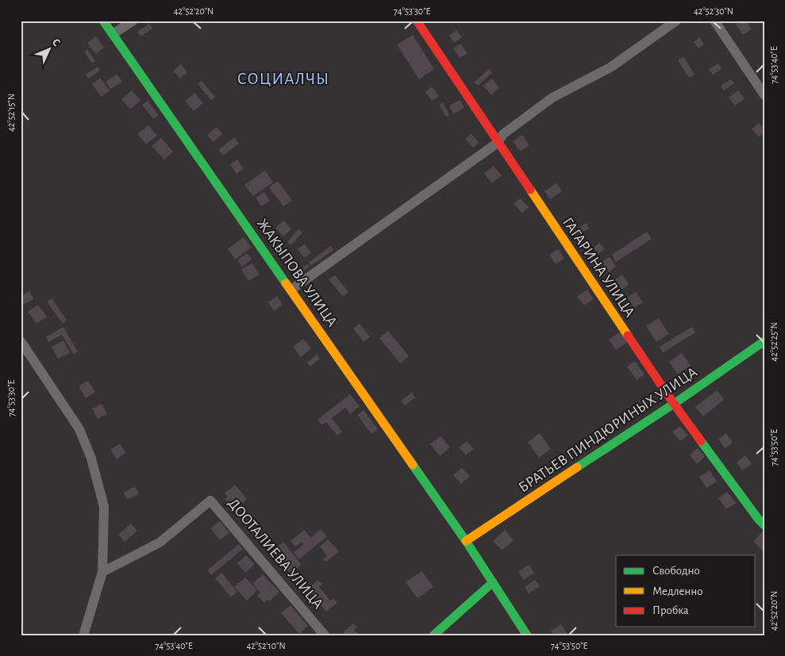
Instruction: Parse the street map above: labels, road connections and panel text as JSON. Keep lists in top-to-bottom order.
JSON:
{
  "streets": {
    "street": [
      "ГАГАРИНА УЛИЦА",
      "ЖАКЫПОВА УЛИЦА",
      "БРАТЬЕВ ПИНДЮРИНЫХ УЛИЦА",
      "ДООТАЛИЕВА УЛИЦА"
    ]
  },
  "crossings": [
    ["ГАГАРИНА УЛИЦА", "БРАТЬЕВ ПИНДЮРИНЫХ УЛИЦА"],
    ["ЖАКЫПОВА УЛИЦА", "БРАТЬЕВ ПИНДЮРИНЫХ УЛИЦА"]
  ],
  "districts": ["СОЦИАЛЧЫ"],
  "legend": ["Свободно", "Медленно", "Пробка"],
  "north": "top right",
  "coordinates": [
    "42°52'20\"N",
    "74°53'30\"E",
    "42°52'30\"N",
    "74°53'40\"E",
    "42°52'15\"N",
    "42°52'25\"N",
    "74°53'50\"E",
    "42°52'10\"N"
  ]
}
